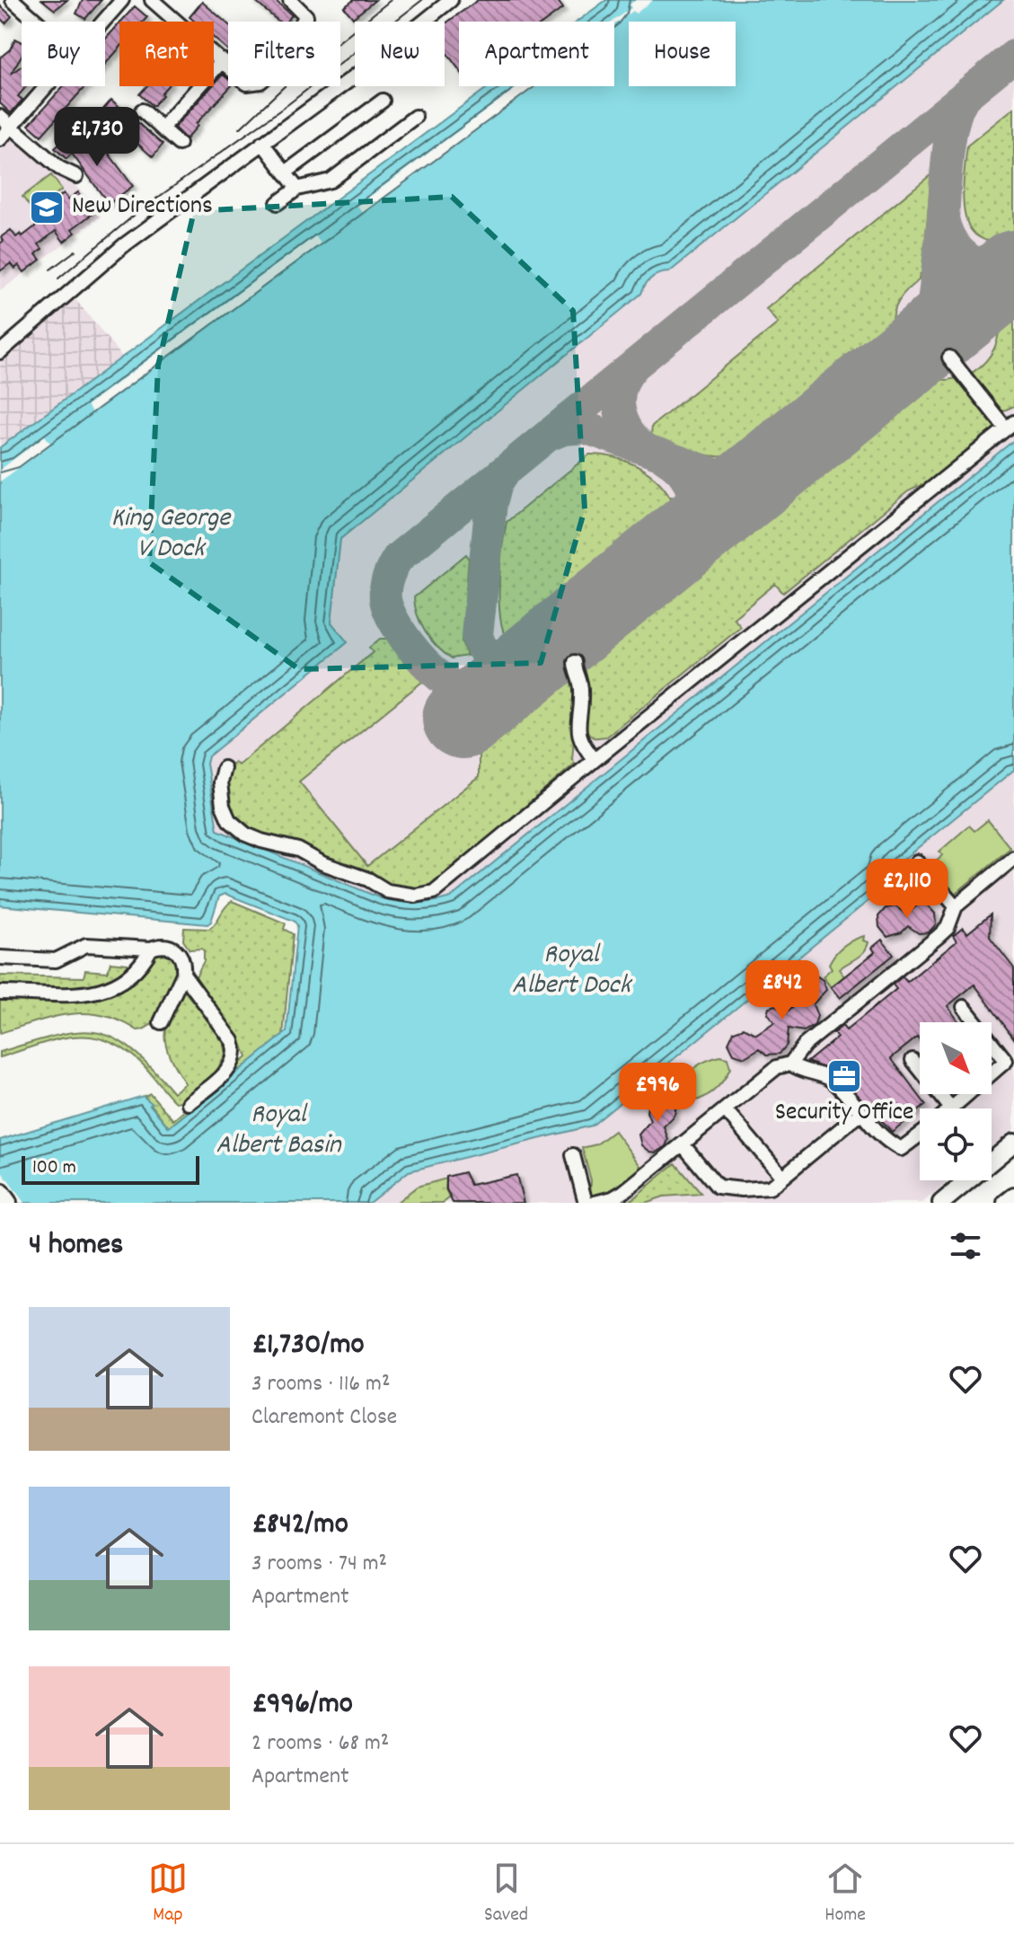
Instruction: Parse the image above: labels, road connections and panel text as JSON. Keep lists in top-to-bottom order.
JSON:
{
  "water": ["King George V Dock", "Royal Albert Dock", "Royal Albert Basin"],
  "places": {
    "school or university": ["New Directions"],
    "office": ["Security Office"]
  },
  "scale_bar": "100 m",
  "north": "bottom right",
  "page": {
    "chip": [
      "Buy",
      "Rent",
      "Filters",
      "New",
      "Apartment",
      "House"
    ],
    "price": [
      "£1,730",
      "£2,110",
      "£842",
      "£996"
    ],
    "scale": "100 m",
    "heading": "4 homes",
    "list": [
      {
        "name": "£1,730/mo",
        "note": "3 rooms · 116 m² · Claremont Close"
      },
      {
        "name": "£842/mo",
        "note": "3 rooms · 74 m² · Apartment"
      },
      {
        "name": "£996/mo",
        "note": "2 rooms · 68 m² · Apartment"
      }
    ],
    "tabs": ["Map", "Saved", "Home"]
  }
}
